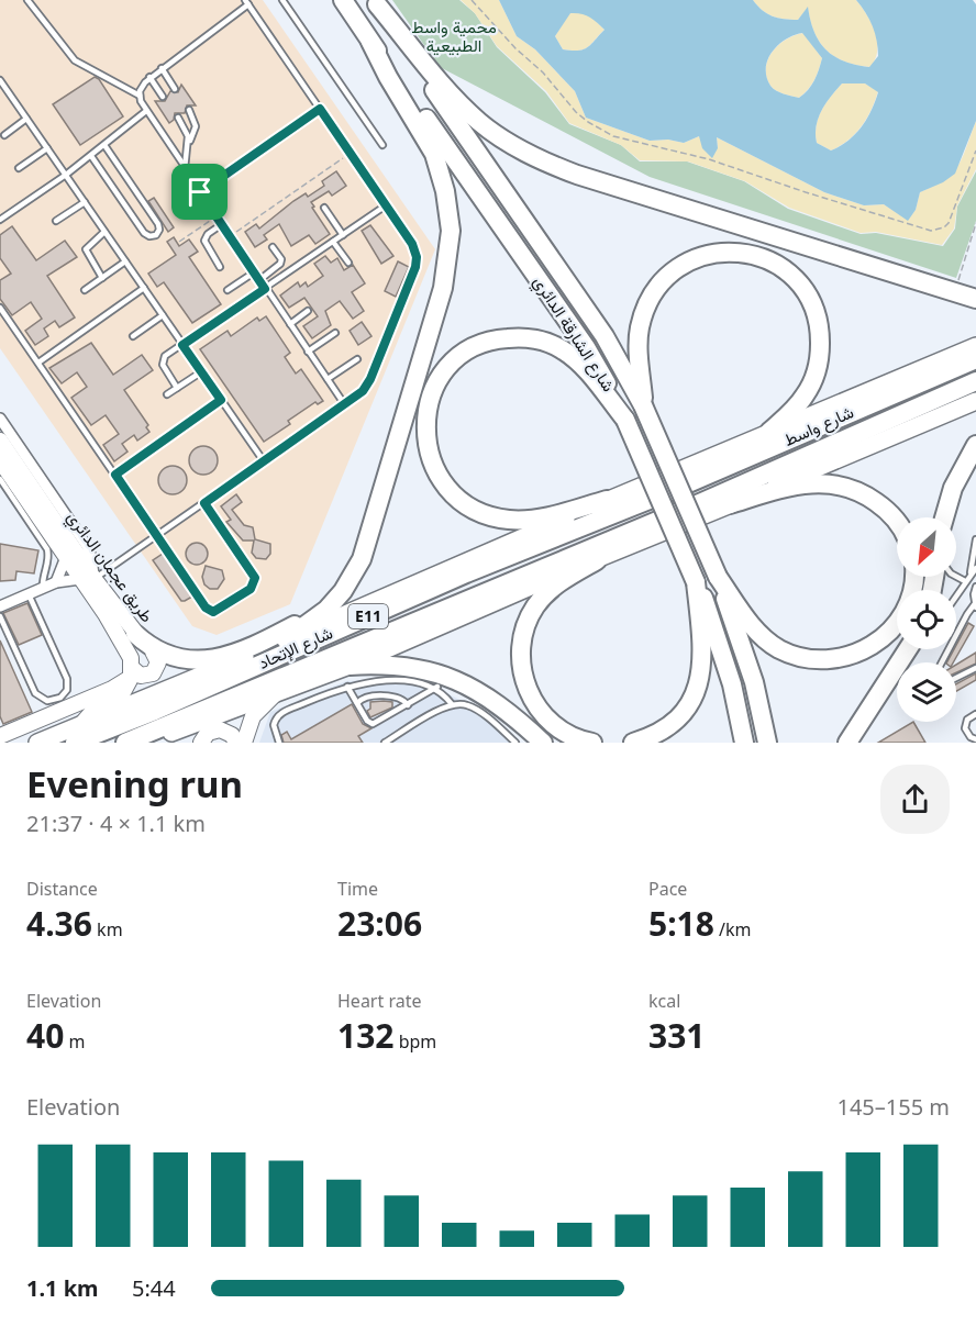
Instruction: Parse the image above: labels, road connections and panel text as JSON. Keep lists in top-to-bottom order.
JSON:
{
  "streets": {
    "highway": [
      "شارع الشارقة الدائري",
      "شارع واسط",
      "E11",
      "شارع الإتحاد"
    ],
    "main road": ["طريق عجمان الدائري"]
  },
  "crossings": [
    ["شارع واسط", "شارع الإتحاد"]
  ],
  "parks": ["محمية واسط الطبيعية"],
  "north": "bottom left",
  "page": {
    "heading": ["Evening run", "21:37 · 4 × 1.1 km"],
    "stats": [
      ["Distance", "4.36 km"],
      ["Time", "23:06"],
      ["Pace", "5:18 /km"],
      ["Elevation", "40 m"],
      ["Heart rate", "132 bpm"],
      ["kcal", "331"]
    ],
    "chart": ["Elevation", "145–155 m"],
    "list": [
      {
        "name": "1.1 km",
        "note": "5:44"
      }
    ]
  }
}
